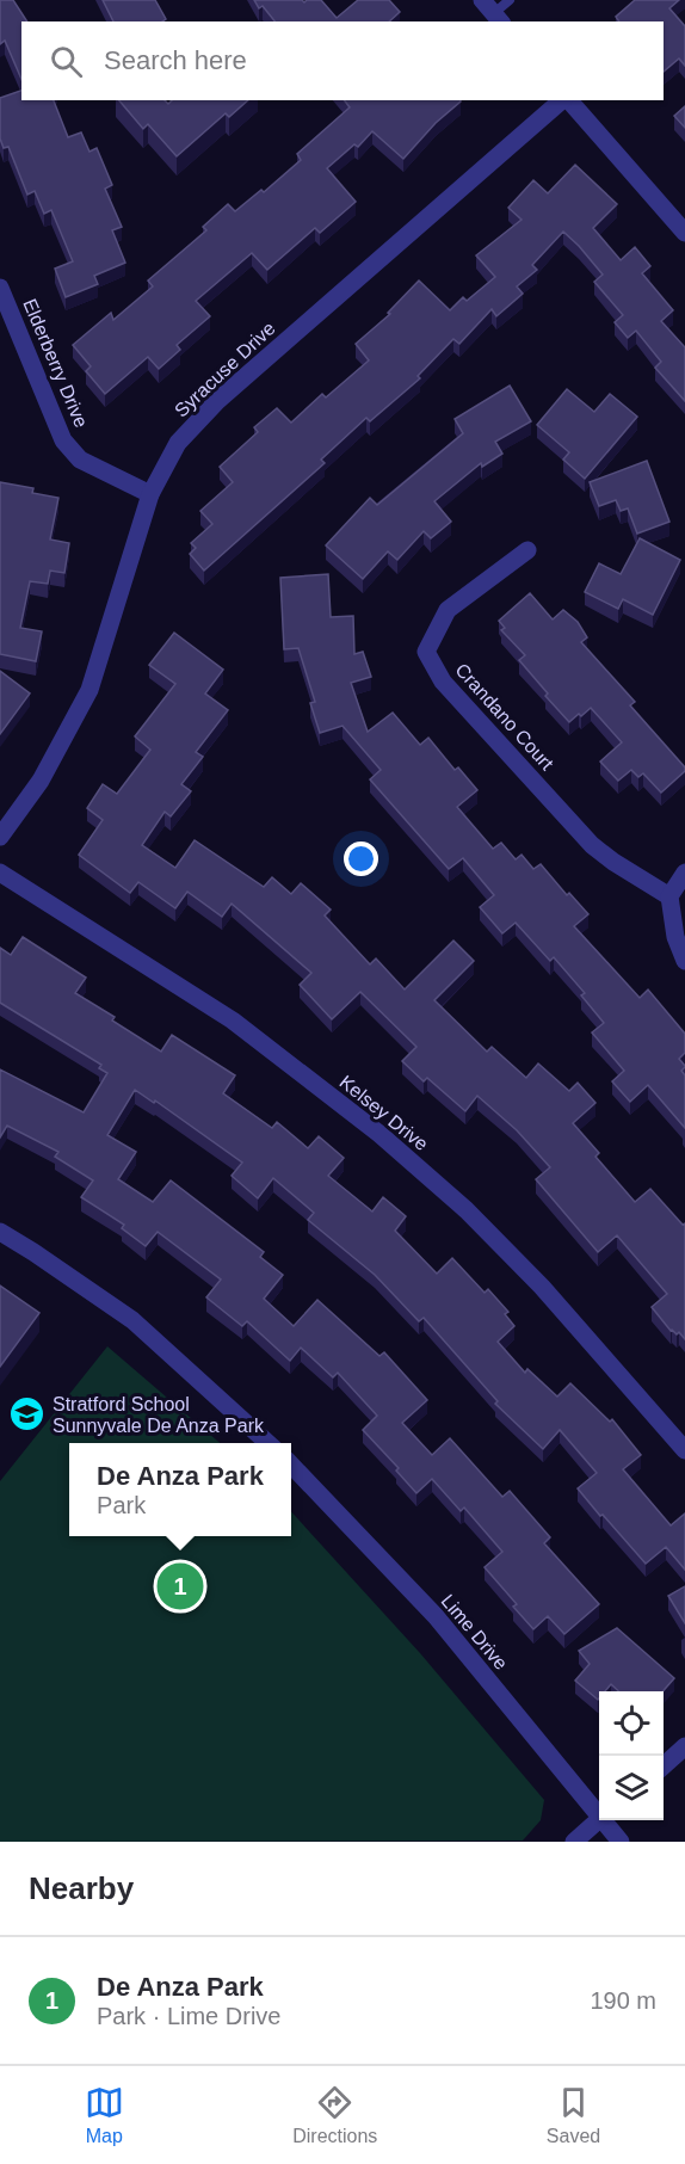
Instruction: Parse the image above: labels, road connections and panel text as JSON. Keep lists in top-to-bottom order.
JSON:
{
  "streets": {
    "street": [
      "Elderberry Drive",
      "Syracuse Drive",
      "Crandano Court",
      "Kelsey Drive",
      "Lime Drive"
    ]
  },
  "crossings": [
    ["Elderberry Drive", "Syracuse Drive"]
  ],
  "places": {
    "school or university": ["Stratford School Sunnyvale De Anza Park"]
  },
  "page": {
    "search": "Search here",
    "popup": ["De Anza Park", "Park"],
    "pins": "1",
    "heading": "Nearby",
    "list": [
      {
        "mark": "1",
        "name": "De Anza Park",
        "note": "Park · Lime Drive",
        "value": "190 m"
      }
    ],
    "nav": ["Map", "Directions", "Saved"]
  }
}
